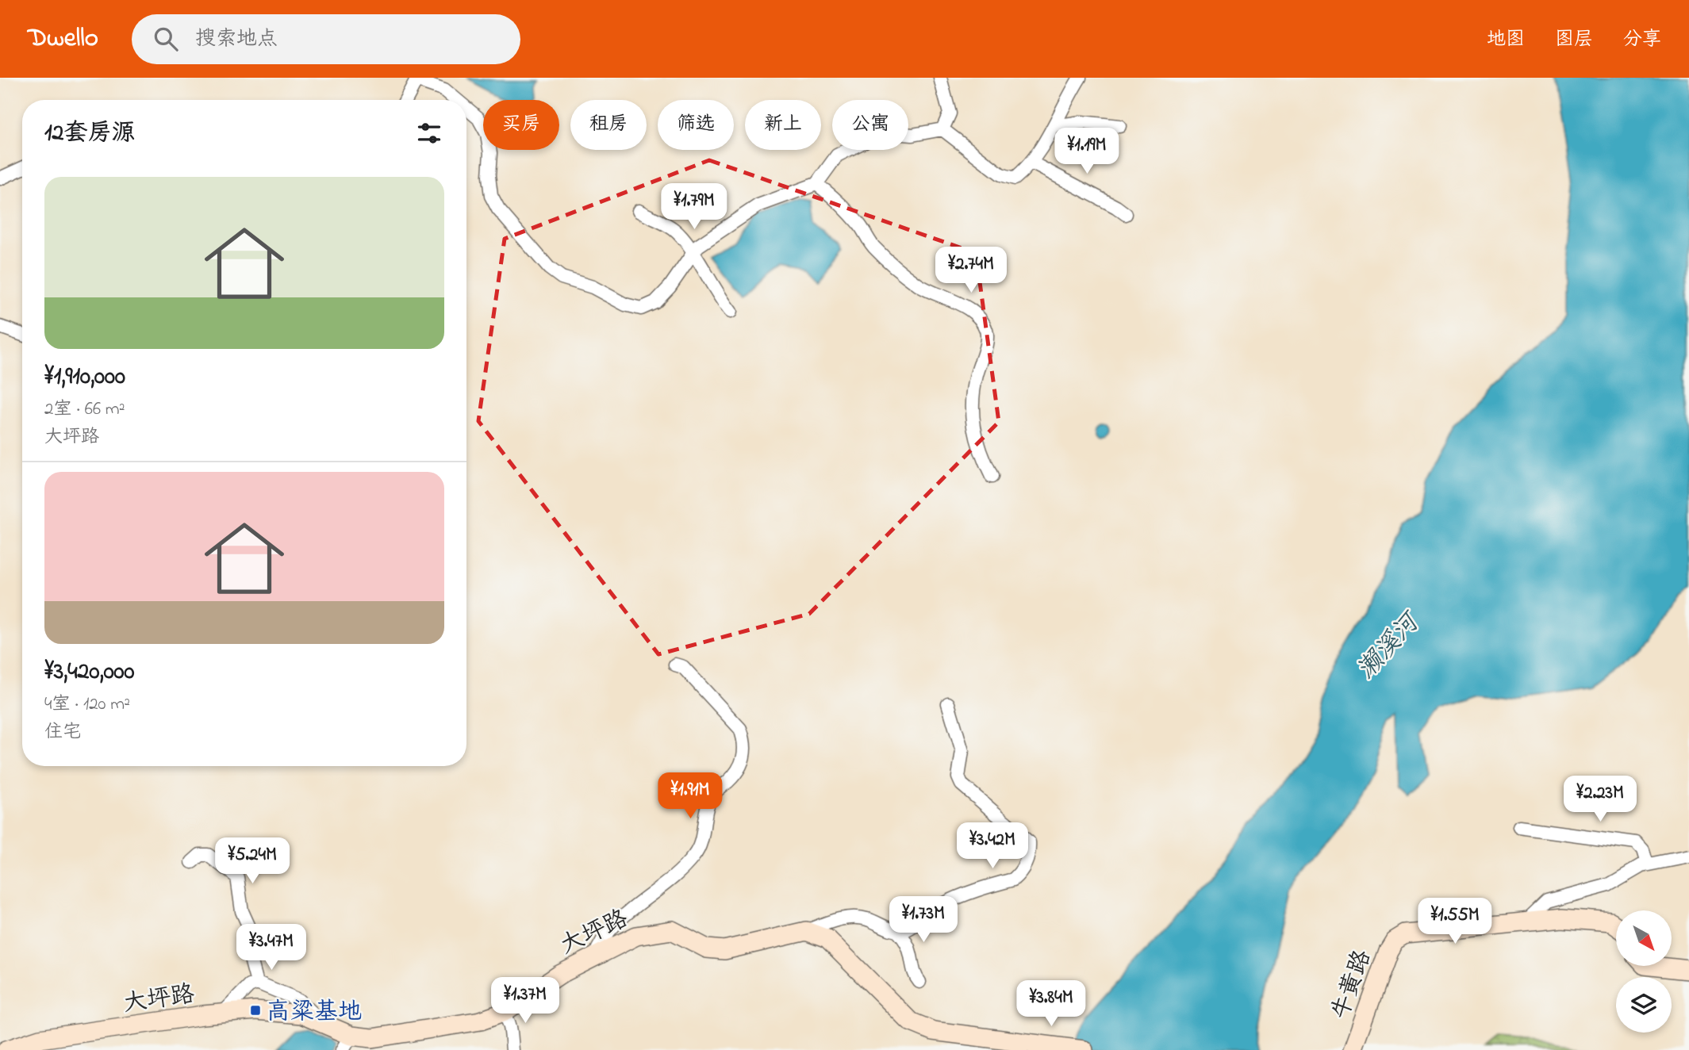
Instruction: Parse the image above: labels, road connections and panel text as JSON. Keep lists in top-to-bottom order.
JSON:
{
  "streets": {
    "main road": ["大坪路", "牛黄路"]
  },
  "water": ["濑溪河"],
  "places": {
    "transit": ["高粱基地"]
  },
  "north": "bottom right",
  "page": {
    "header": "Dwello",
    "search": "搜索地点",
    "nav": ["地图", "图层", "分享"],
    "chip": [
      "买房",
      "租房",
      "筛选",
      "新上",
      "公寓"
    ],
    "heading": "12套房源",
    "price": [
      "¥1.19M",
      "¥1.79M",
      "¥2.74M",
      "¥1.91M",
      "¥2.23M",
      "¥3.42M",
      "¥5.24M",
      "¥1.73M",
      "¥1.55M",
      "¥3.47M",
      "¥1.37M",
      "¥3.84M"
    ],
    "list": [
      {
        "name": "¥1,910,000",
        "note": "2室 · 66 m² · 大坪路"
      },
      {
        "name": "¥3,420,000",
        "note": "4室 · 120 m² · 住宅"
      }
    ]
  }
}
